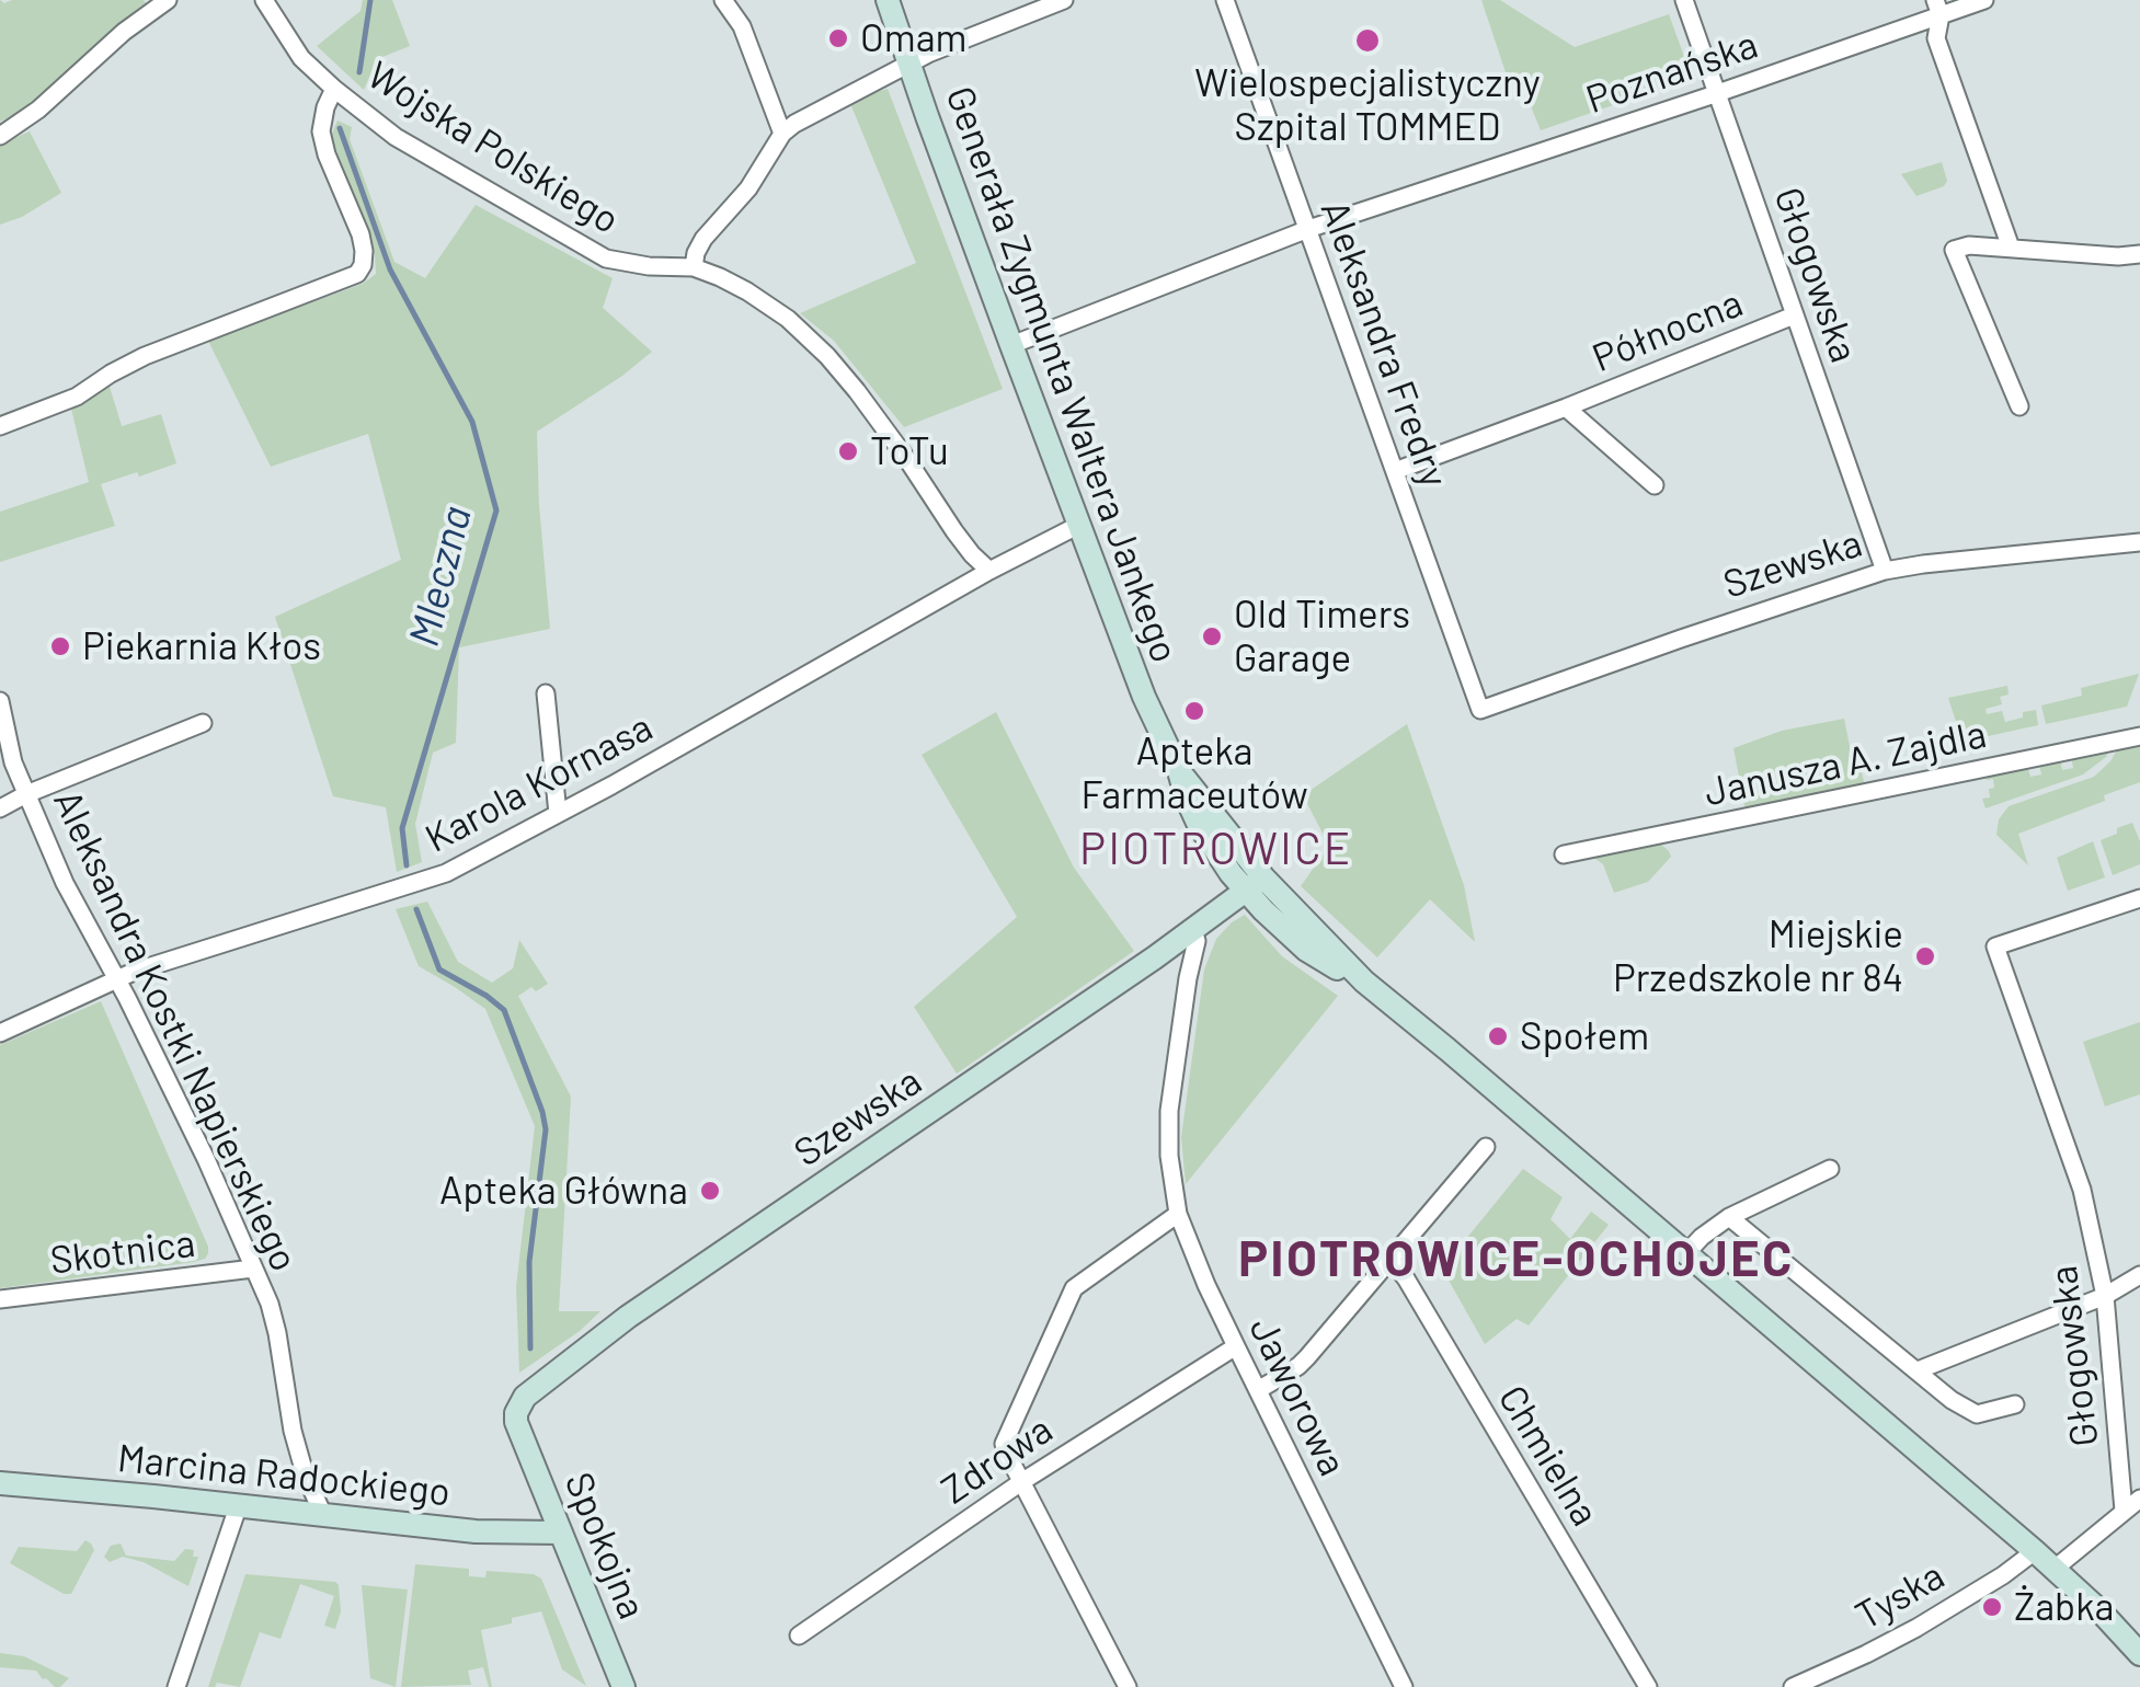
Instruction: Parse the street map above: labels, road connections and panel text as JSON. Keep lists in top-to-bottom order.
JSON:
{
  "streets": {
    "street": [
      "Poznańska",
      "Wojska Polskiego",
      "Głogowska",
      "Północna",
      "Aleksandra Fredry",
      "Generała Zygmunta Waltera Jankego",
      "Szewska",
      "Janusza A. Zajdla",
      "Karola Kornasa",
      "Aleksandra Kostki Napierskiego",
      "Skotnica",
      "Jaworowa",
      "Chmielna",
      "Zdrowa",
      "Marcina Radockiego",
      "Spokojna",
      "Tyska"
    ]
  },
  "crossings": [
    ["Poznańska", "Głogowska"],
    ["Poznańska", "Aleksandra Fredry"],
    ["Poznańska", "Generała Zygmunta Waltera Jankego"],
    ["Wojska Polskiego", "Karola Kornasa"],
    ["Głogowska", "Północna"],
    ["Głogowska", "Szewska"],
    ["Północna", "Aleksandra Fredry"],
    ["Aleksandra Fredry", "Szewska"],
    ["Generała Zygmunta Waltera Jankego", "Szewska"],
    ["Generała Zygmunta Waltera Jankego", "Karola Kornasa"],
    ["Generała Zygmunta Waltera Jankego", "Tyska"],
    ["Szewska", "Jaworowa"],
    ["Szewska", "Spokojna"],
    ["Karola Kornasa", "Aleksandra Kostki Napierskiego"],
    ["Aleksandra Kostki Napierskiego", "Skotnica"],
    ["Aleksandra Kostki Napierskiego", "Marcina Radockiego"],
    ["Jaworowa", "Zdrowa"],
    ["Marcina Radockiego", "Spokojna"]
  ],
  "districts": ["PIOTROWICE", "PIOTROWICE-OCHOJEC"],
  "water": ["Mleczna"],
  "places": [
    "Omam",
    "Wielospecjalistyczny Szpital TOMMED",
    "ToTu",
    "Old Timers Garage",
    "Piekarnia Kłos",
    "Apteka Farmaceutów",
    "Miejskie Przedszkole nr 84",
    "Społem",
    "Apteka Główna",
    "Żabka"
  ]
}
